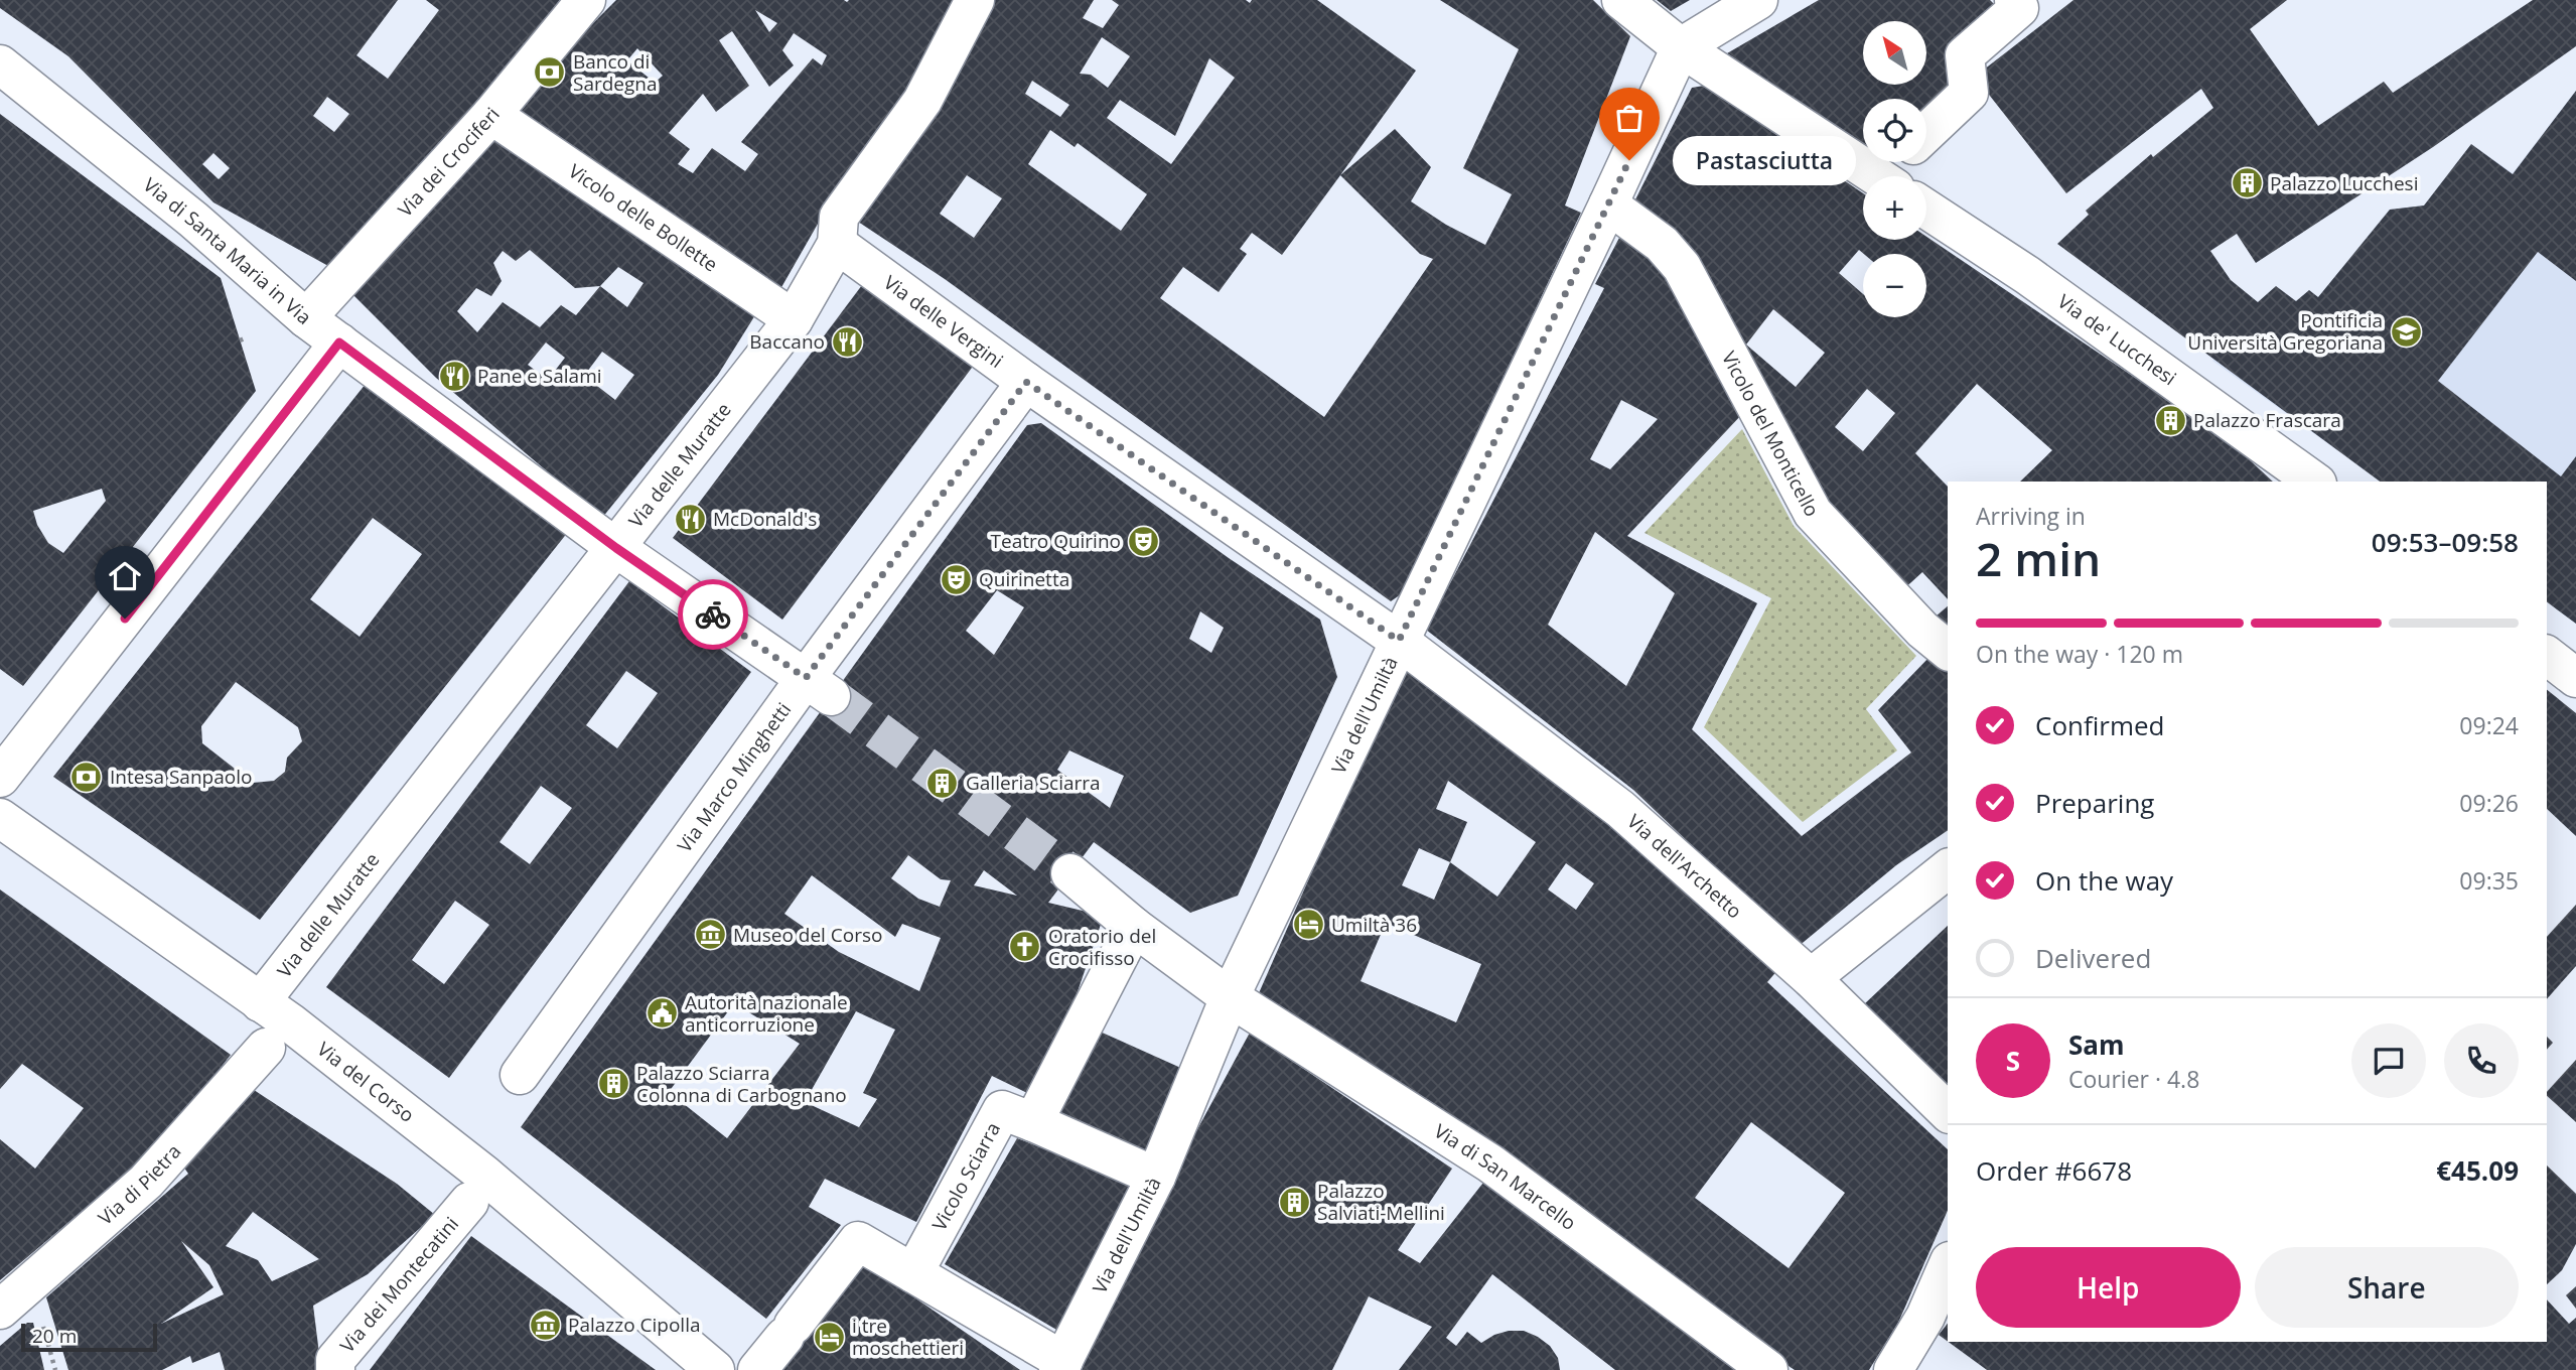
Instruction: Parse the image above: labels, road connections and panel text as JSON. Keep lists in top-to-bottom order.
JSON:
{
  "streets": {
    "street": [
      "Via dei Crociferi",
      "Vicolo delle Bollette",
      "Via di Santa Maria in Via",
      "Via delle Vergini",
      "Via de' Lucchesi",
      "Vicolo del Monticello",
      "Via delle Muratte",
      "Via dell'Umiltà",
      "Via Marco Minghetti",
      "Via dell'Archetto",
      "Via del Corso",
      "Vicolo Sciarra",
      "Via di San Marcello",
      "Via di Pietra",
      "Via dei Montecatini"
    ]
  },
  "crossings": [
    ["Via dei Crociferi", "Vicolo delle Bollette"],
    ["Via dei Crociferi", "Via di Santa Maria in Via"],
    ["Vicolo delle Bollette", "Via delle Muratte"],
    ["Via di Santa Maria in Via", "Via delle Muratte"],
    ["Via di Santa Maria in Via", "Via Marco Minghetti"],
    ["Via delle Vergini", "Via delle Muratte"],
    ["Via delle Vergini", "Via dell'Umiltà"],
    ["Via delle Vergini", "Via Marco Minghetti"],
    ["Via delle Vergini", "Via dell'Archetto"],
    ["Vicolo del Monticello", "Via dell'Umiltà"],
    ["Via delle Muratte", "Via del Corso"],
    ["Via dell'Umiltà", "Via dell'Archetto"],
    ["Via dell'Umiltà", "Via di San Marcello"]
  ],
  "places": {
    "bank": ["Banco di Sardegna", "Intesa Sanpaolo"],
    "other": ["Pastasciutta"],
    "building": [
      "Palazzo Lucchesi",
      "Palazzo Frascara",
      "Galleria Sciarra",
      "Palazzo Sciarra Colonna di Carbognano",
      "Palazzo Salviati-Mellini"
    ],
    "school or university": ["Pontificia Università Gregoriana"],
    "restaurant": ["Baccano", "Pane e Salami", "McDonald's"],
    "theatre": ["Teatro Quirino", "Quirinetta"],
    "hotel": ["Umiltà 36", "i tre moschettieri"],
    "museum": ["Museo del Corso", "Palazzo Cipolla"],
    "church": ["Oratorio del Crocifisso"],
    "public building": ["Autorità nazionale anticorruzione"]
  },
  "scale_bar": "20 m",
  "north": "top left",
  "page": {
    "map_buttons": ["+", "−"],
    "bubble": "Pastasciutta",
    "heading": ["2 min", "Arriving in", "09:53–09:58"],
    "panel": [
      "Sam",
      "Courier · 4.8",
      "Order #6678",
      "€45.09"
    ],
    "bar": "On the way · 120 m",
    "list": [
      ["Confirmed", "09:24"],
      ["Preparing", "09:26"],
      ["On the way", "09:35"],
      "Delivered"
    ],
    "round": "S",
    "buttons": ["Help", "Share"],
    "scale": "20 m"
  }
}
